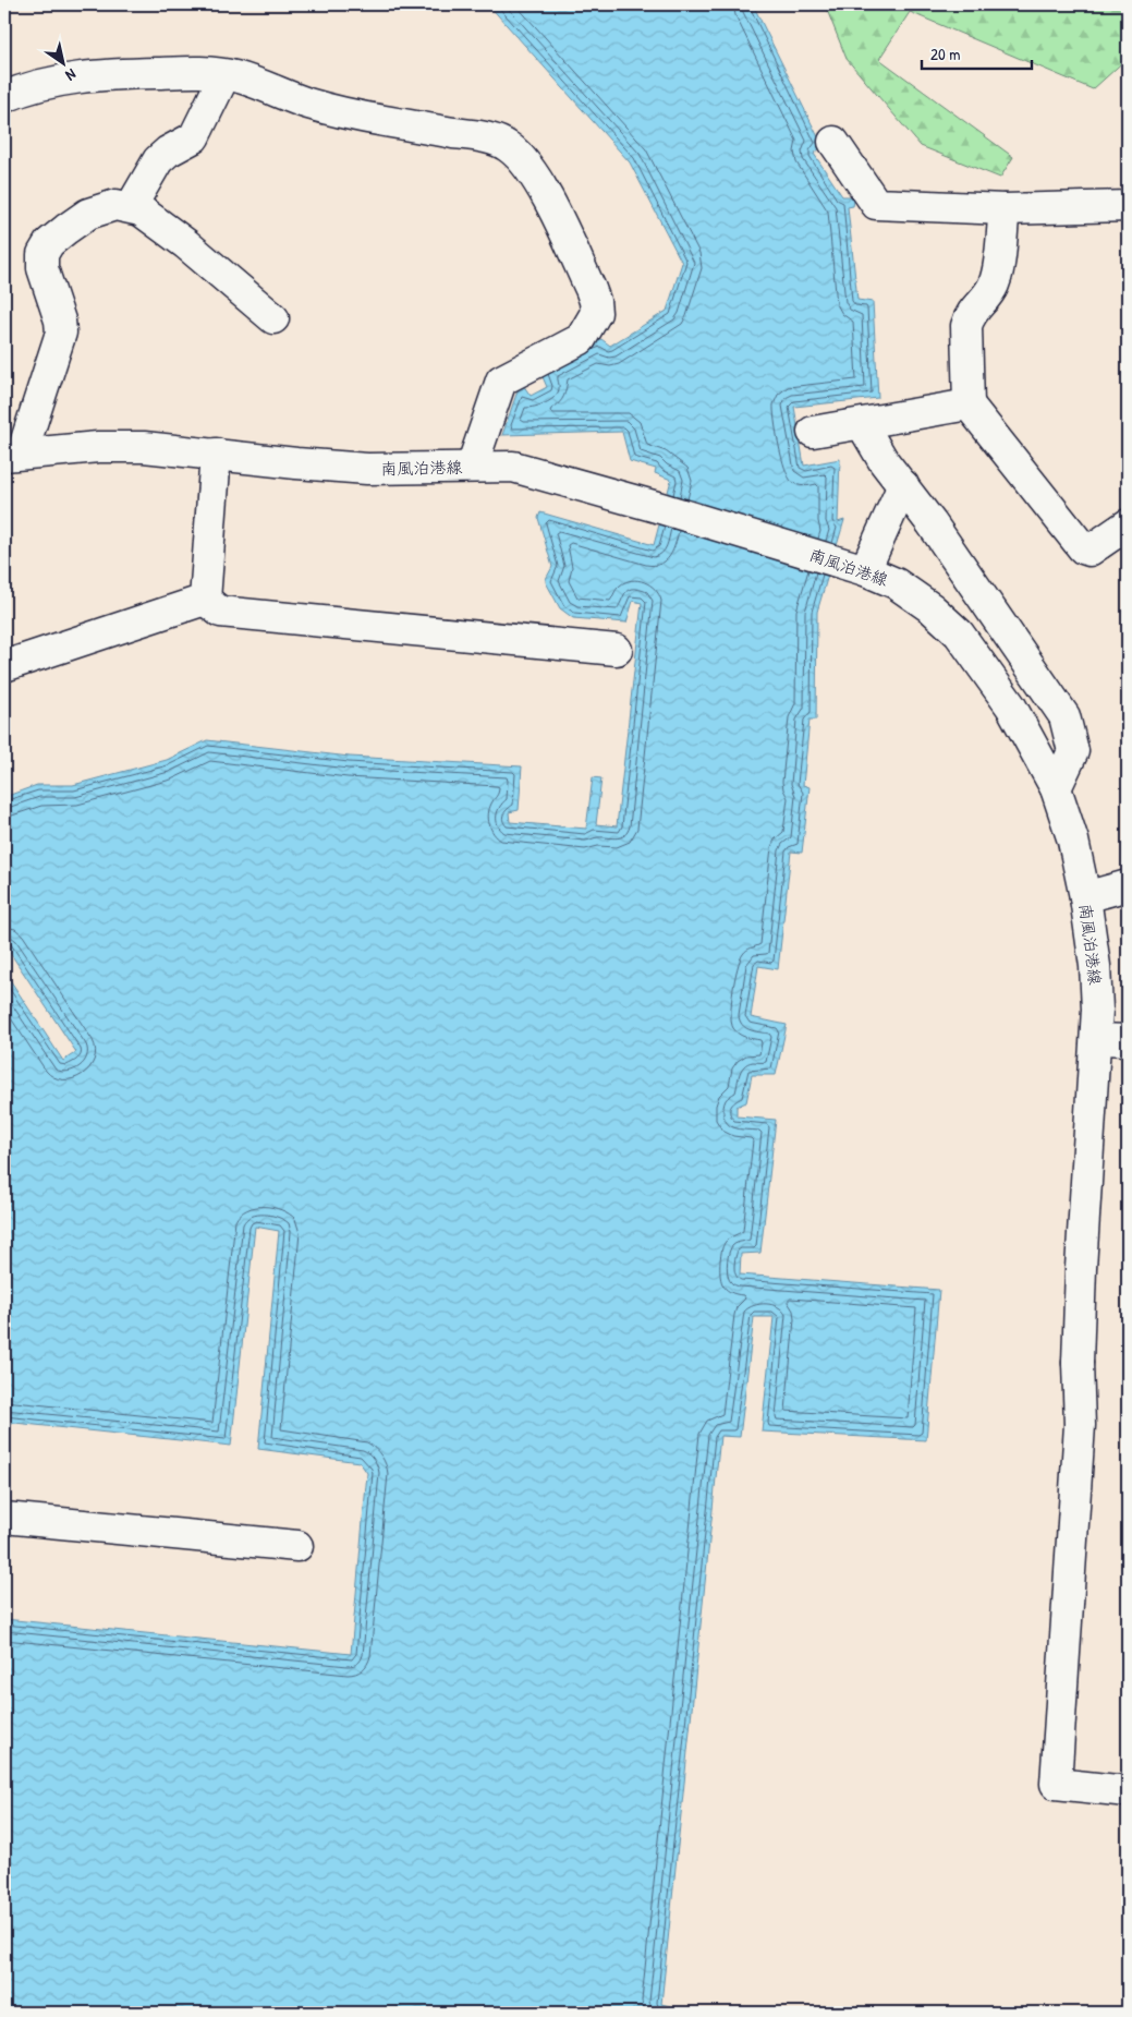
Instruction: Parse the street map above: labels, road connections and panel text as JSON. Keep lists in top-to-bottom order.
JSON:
{
  "streets": {
    "street": ["南風泊港線"]
  },
  "scale_bar": "20 m",
  "north": "bottom right"
}
